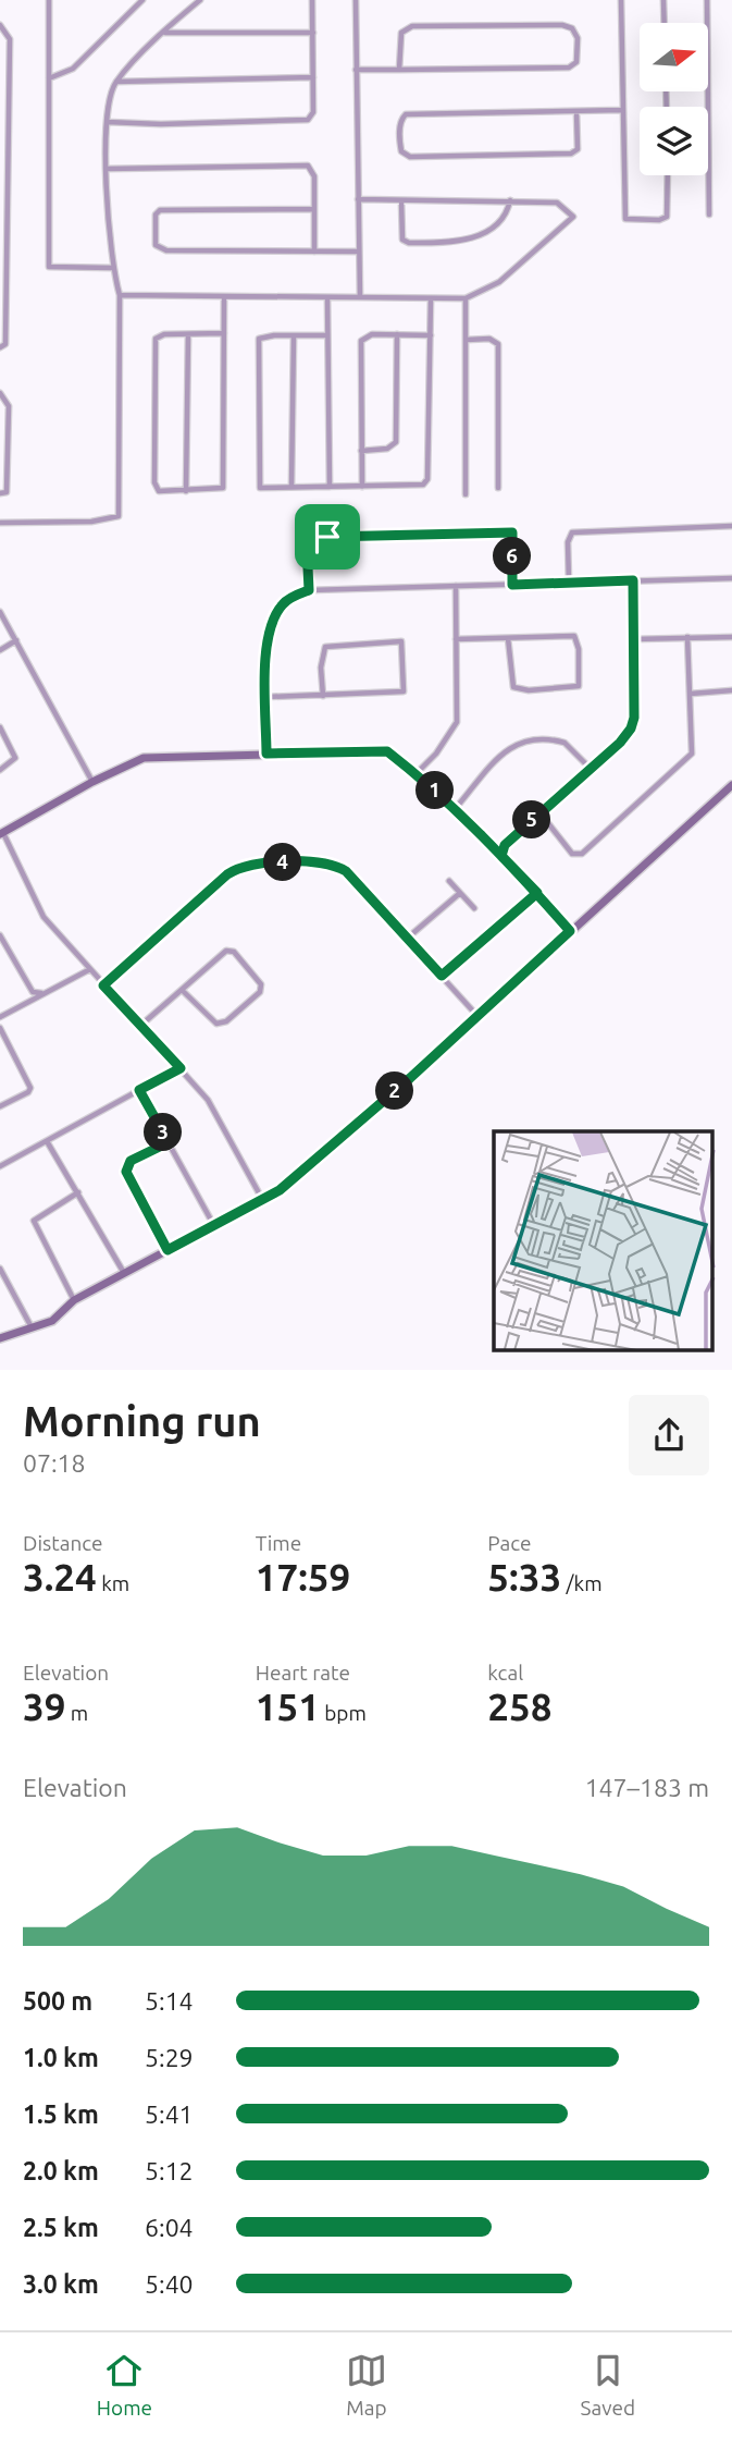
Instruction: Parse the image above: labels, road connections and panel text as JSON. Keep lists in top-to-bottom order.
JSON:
{
  "north": "right",
  "page": {
    "pins": [
      "6",
      "1",
      "5",
      "4",
      "2",
      "3"
    ],
    "heading": ["Morning run", "07:18"],
    "stats": [
      ["Distance", "3.24 km"],
      ["Time", "17:59"],
      ["Pace", "5:33 /km"],
      ["Elevation", "39 m"],
      ["Heart rate", "151 bpm"],
      ["kcal", "258"]
    ],
    "chart": ["Elevation", "147–183 m"],
    "list": [
      {
        "name": "500 m",
        "note": "5:14"
      },
      {
        "name": "1.0 km",
        "note": "5:29"
      },
      {
        "name": "1.5 km",
        "note": "5:41"
      },
      {
        "name": "2.0 km",
        "note": "5:12"
      },
      {
        "name": "2.5 km",
        "note": "6:04"
      },
      {
        "name": "3.0 km",
        "note": "5:40"
      }
    ],
    "tabs": ["Home", "Map", "Saved"]
  }
}
